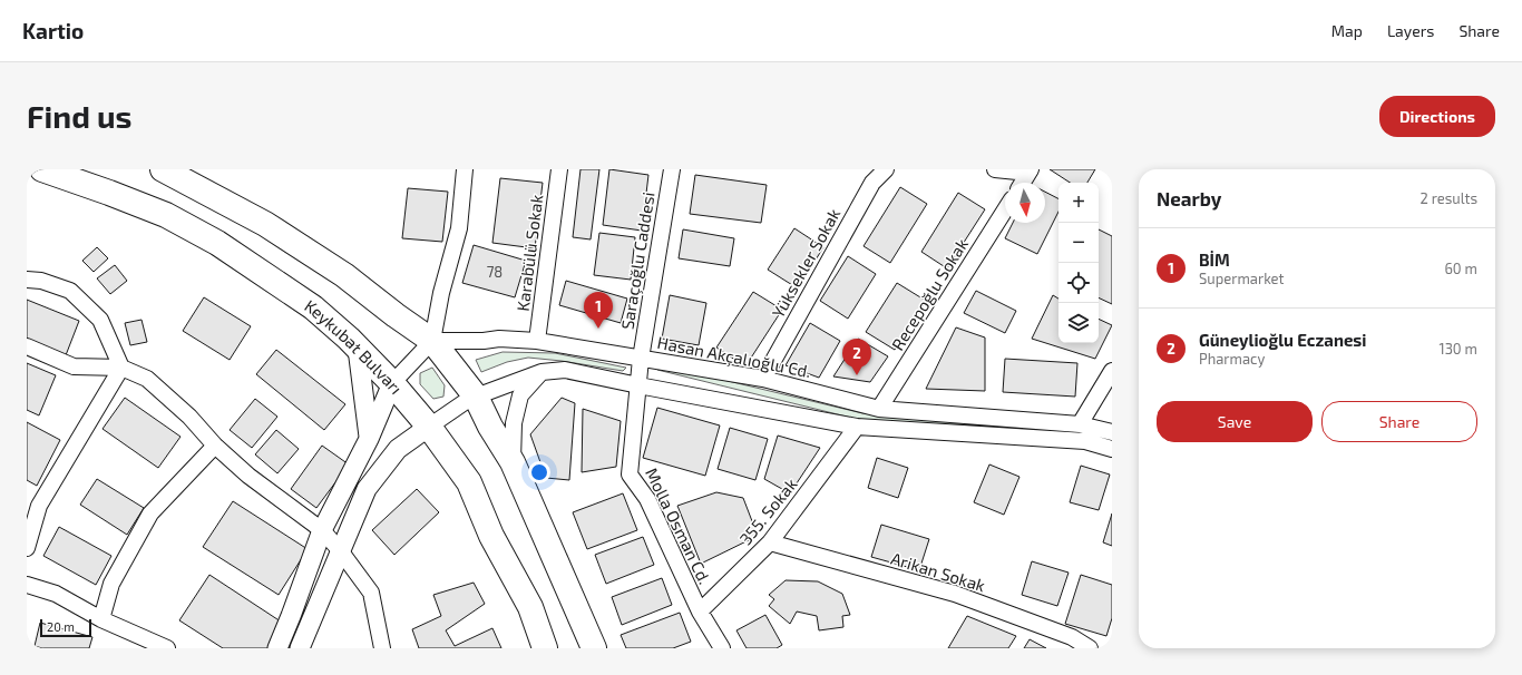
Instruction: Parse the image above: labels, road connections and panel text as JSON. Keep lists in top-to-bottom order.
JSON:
{
  "streets": {
    "highway": ["Keykubat Bulvarı"],
    "street": [
      "Karabülü Sokak",
      "Saraçoğlu Caddesi",
      "Yüksekler Sokak",
      "Recepoğlu Sokak",
      "Hasan Akçalıoğlu Cd.",
      "355. Sokak",
      "Molla Osman Cd.",
      "Arikan Sokak"
    ]
  },
  "crossings": [
    ["Karabülü Sokak", "Hasan Akçalıoğlu Cd."],
    ["Saraçoğlu Caddesi", "Hasan Akçalıoğlu Cd."],
    ["Saraçoğlu Caddesi", "Molla Osman Cd."],
    ["Yüksekler Sokak", "Hasan Akçalıoğlu Cd."],
    ["Recepoğlu Sokak", "Hasan Akçalıoğlu Cd."],
    ["Hasan Akçalıoğlu Cd.", "Molla Osman Cd."],
    ["355. Sokak", "Molla Osman Cd."],
    ["355. Sokak", "Arikan Sokak"]
  ],
  "house_numbers": ["78"],
  "scale_bar": "20 m",
  "north": "bottom",
  "page": {
    "header": "Kartio",
    "nav": ["Map", "Layers", "Share"],
    "buttons": [
      "Directions",
      ["Save", "Share"]
    ],
    "title": "Find us",
    "heading": ["Nearby", "2 results"],
    "map_buttons": ["+", "−"],
    "list": [
      {
        "mark": "1",
        "name": "BİM",
        "note": "Supermarket",
        "value": "60 m"
      },
      {
        "mark": "2",
        "name": "Güneylioğlu Eczanesi",
        "note": "Pharmacy",
        "value": "130 m"
      }
    ],
    "pins": ["1", "2"],
    "scale": "20 m"
  }
}
